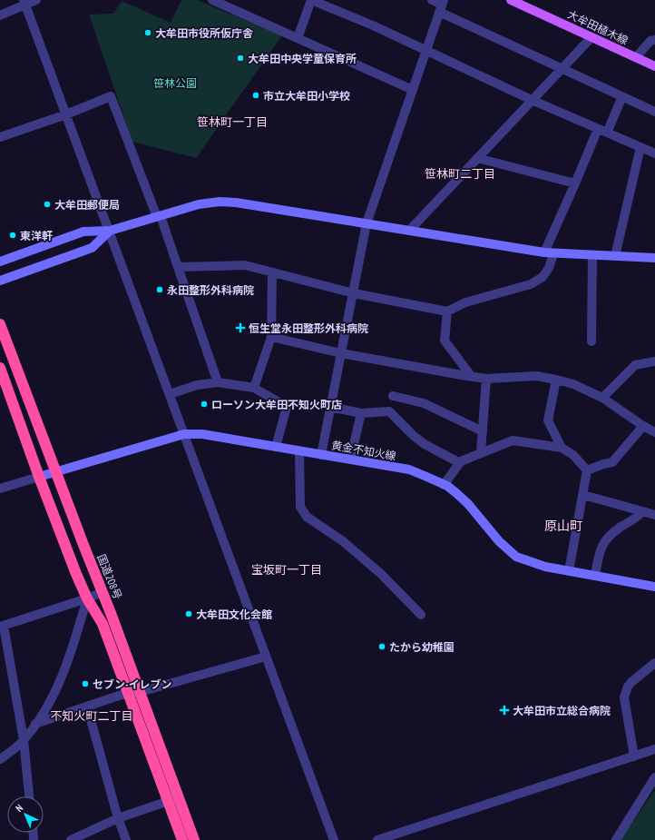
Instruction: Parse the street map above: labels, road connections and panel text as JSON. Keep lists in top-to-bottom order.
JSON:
{
  "streets": {
    "highway": ["国道208号"],
    "main road": ["大牟田植木線"],
    "street": ["黄金不知火線"]
  },
  "crossings": [
    ["黄金不知火線", "国道208号"]
  ],
  "districts": [
    "笹林町一丁目",
    "笹林町二丁目",
    "原山町",
    "宝坂町一丁目",
    "不知火町二丁目"
  ],
  "parks": ["笹林公園"],
  "places": {
    "other": [
      "大牟田市役所仮庁舎",
      "大牟田中央学童保育所",
      "市立大牟田小学校",
      "大牟田郵便局",
      "東洋軒",
      "永田整形外科病院",
      "ローソン大牟田不知火町店",
      "大牟田文化会館",
      "たから幼稚園",
      "セブン-イレブン"
    ],
    "health": ["恒生堂永田整形外科病院", "大牟田市立総合病院"]
  },
  "north": "top left"
}
